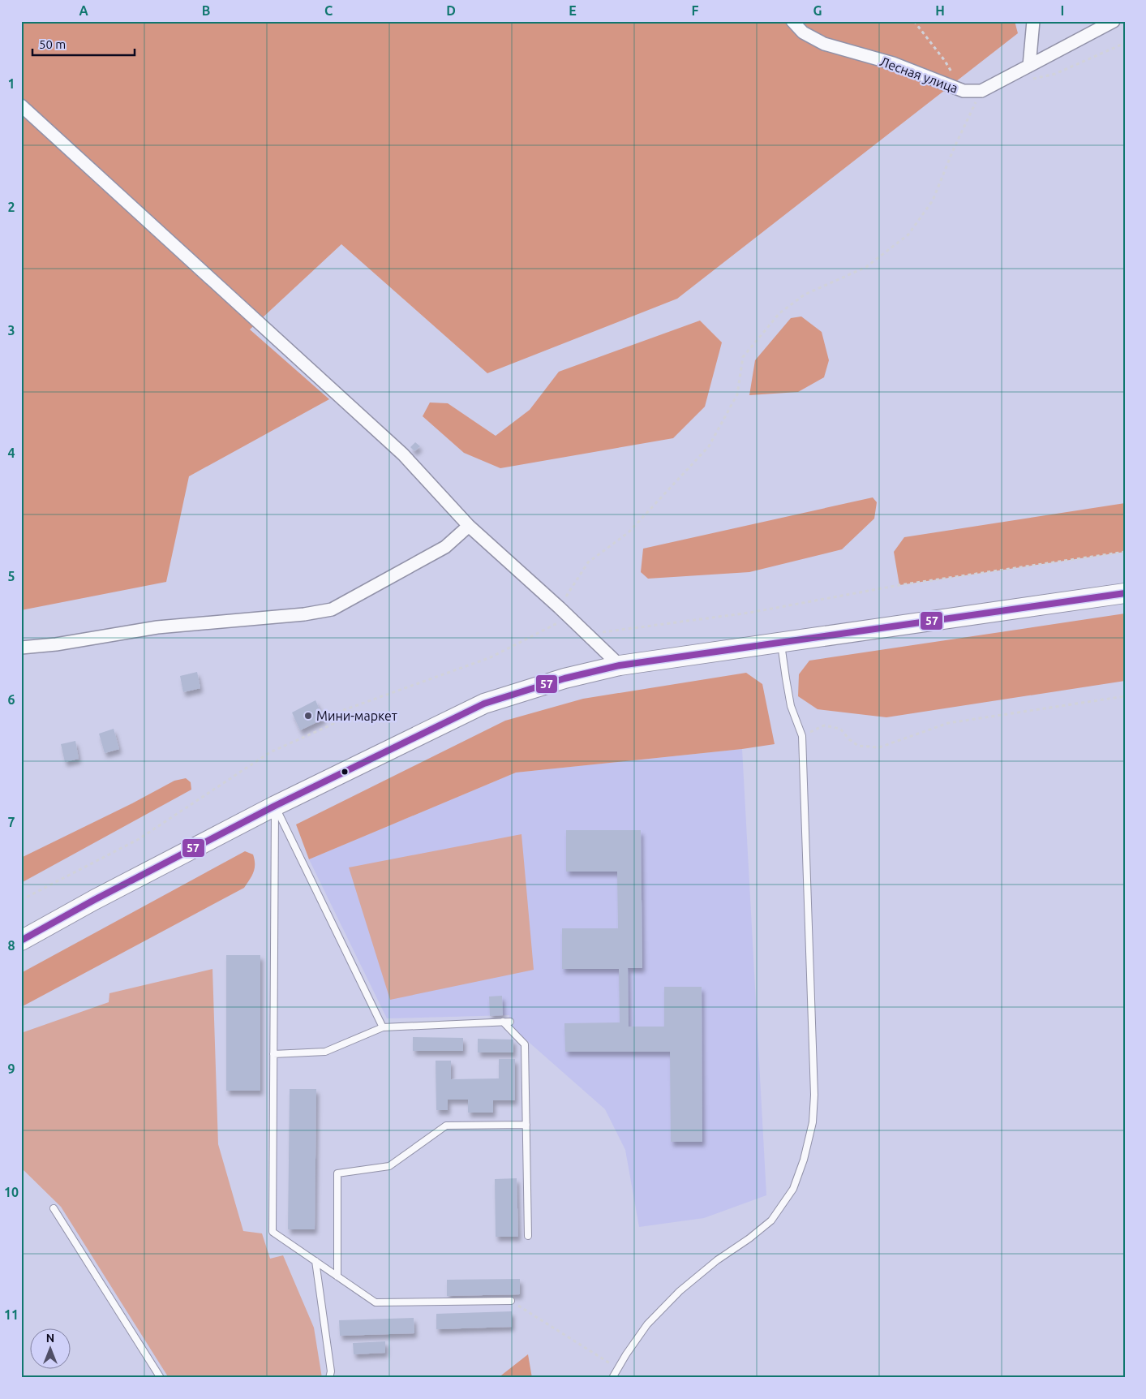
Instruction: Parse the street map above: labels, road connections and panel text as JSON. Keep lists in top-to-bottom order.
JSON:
{
  "streets": {
    "street": ["Лесная улица"]
  },
  "places": ["Мини-маркет"],
  "lines": ["transit line 57"],
  "scale_bar": "50 m",
  "north": "top",
  "grid": {
    "columns": [
      "A",
      "B",
      "C",
      "D",
      "E",
      "F",
      "G",
      "H",
      "I"
    ],
    "rows": [
      "1",
      "2",
      "3",
      "4",
      "5",
      "6",
      "7",
      "8",
      "9",
      "10",
      "11"
    ]
  }
}
